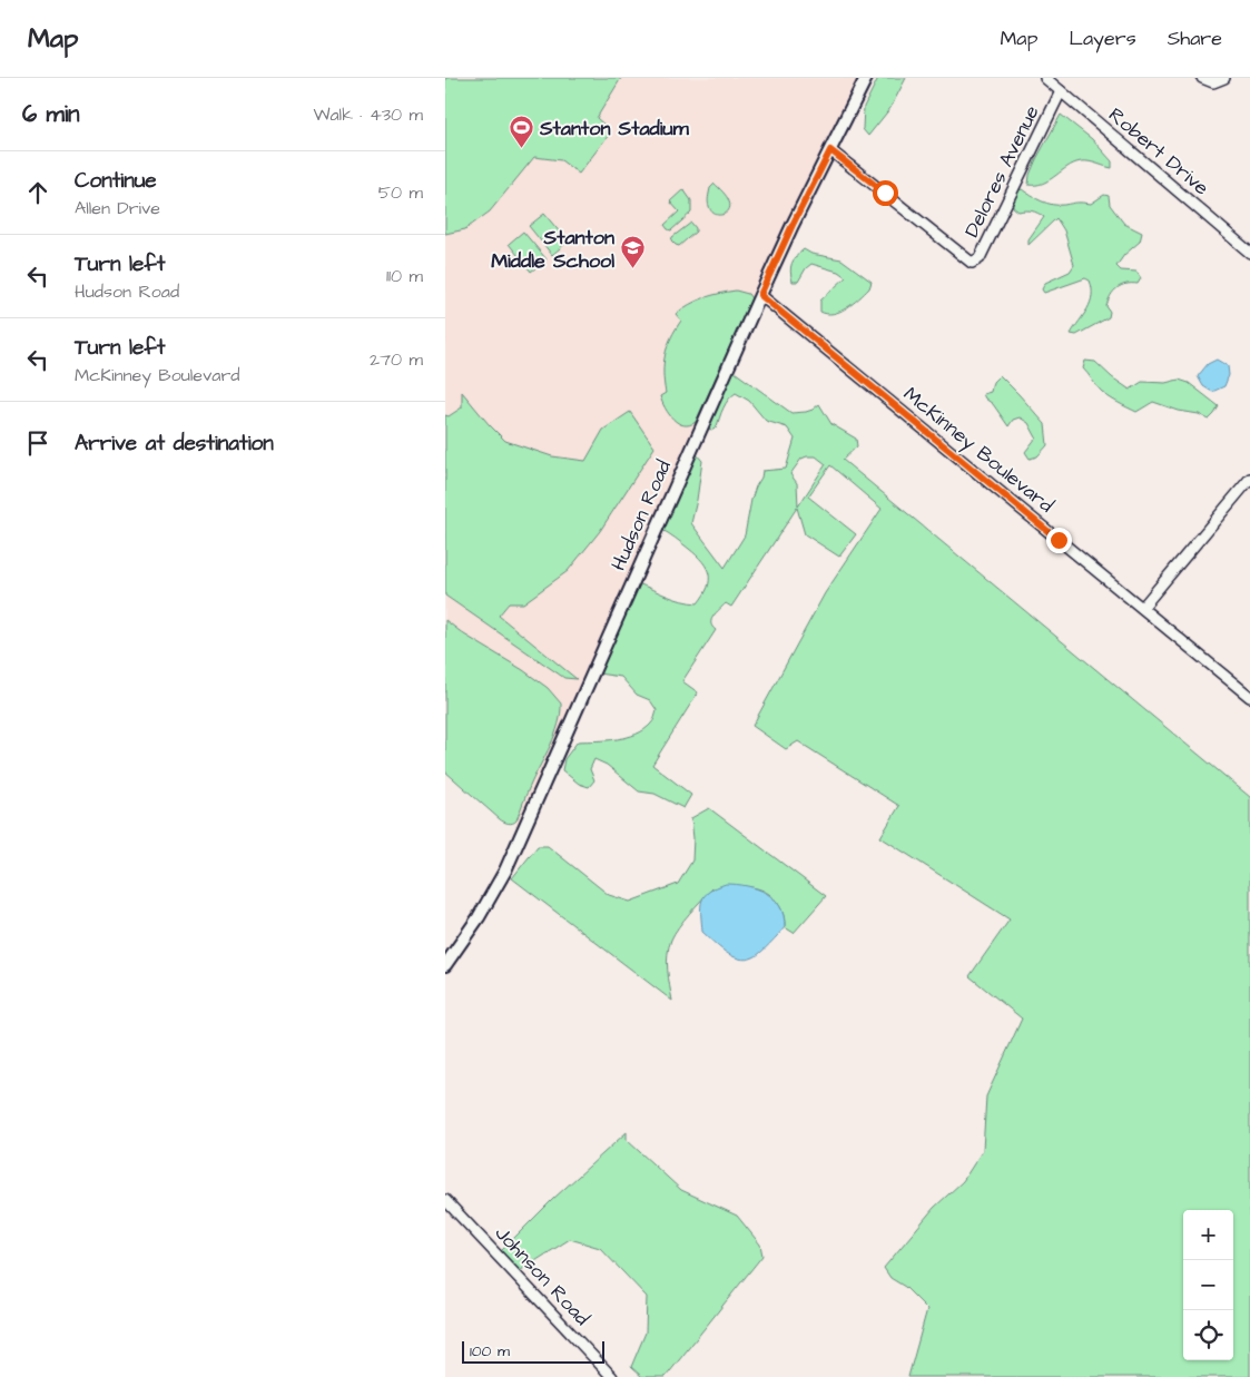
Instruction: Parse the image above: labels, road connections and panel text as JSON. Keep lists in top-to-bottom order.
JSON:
{
  "streets": {
    "street": [
      "Robert Drive",
      "Delores Avenue",
      "McKinney Boulevard",
      "Hudson Road",
      "Johnson Road"
    ]
  },
  "crossings": [
    ["Robert Drive", "Delores Avenue"],
    ["Delores Avenue", "Hudson Road"],
    ["McKinney Boulevard", "Hudson Road"]
  ],
  "places": {
    "sports": ["Stanton Stadium"],
    "school or university": ["Stanton Middle School"]
  },
  "scale_bar": "100 m",
  "page": {
    "header": "Map",
    "nav": ["Map", "Layers", "Share"],
    "heading": ["6 min", "Walk · 430 m"],
    "list": [
      ["Continue", "Allen Drive", "50 m"],
      ["Turn left", "Hudson Road", "110 m"],
      ["Turn left", "McKinney Boulevard", "270 m"],
      "Arrive at destination"
    ],
    "map_buttons": ["+", "−"],
    "scale": "100 m"
  }
}
